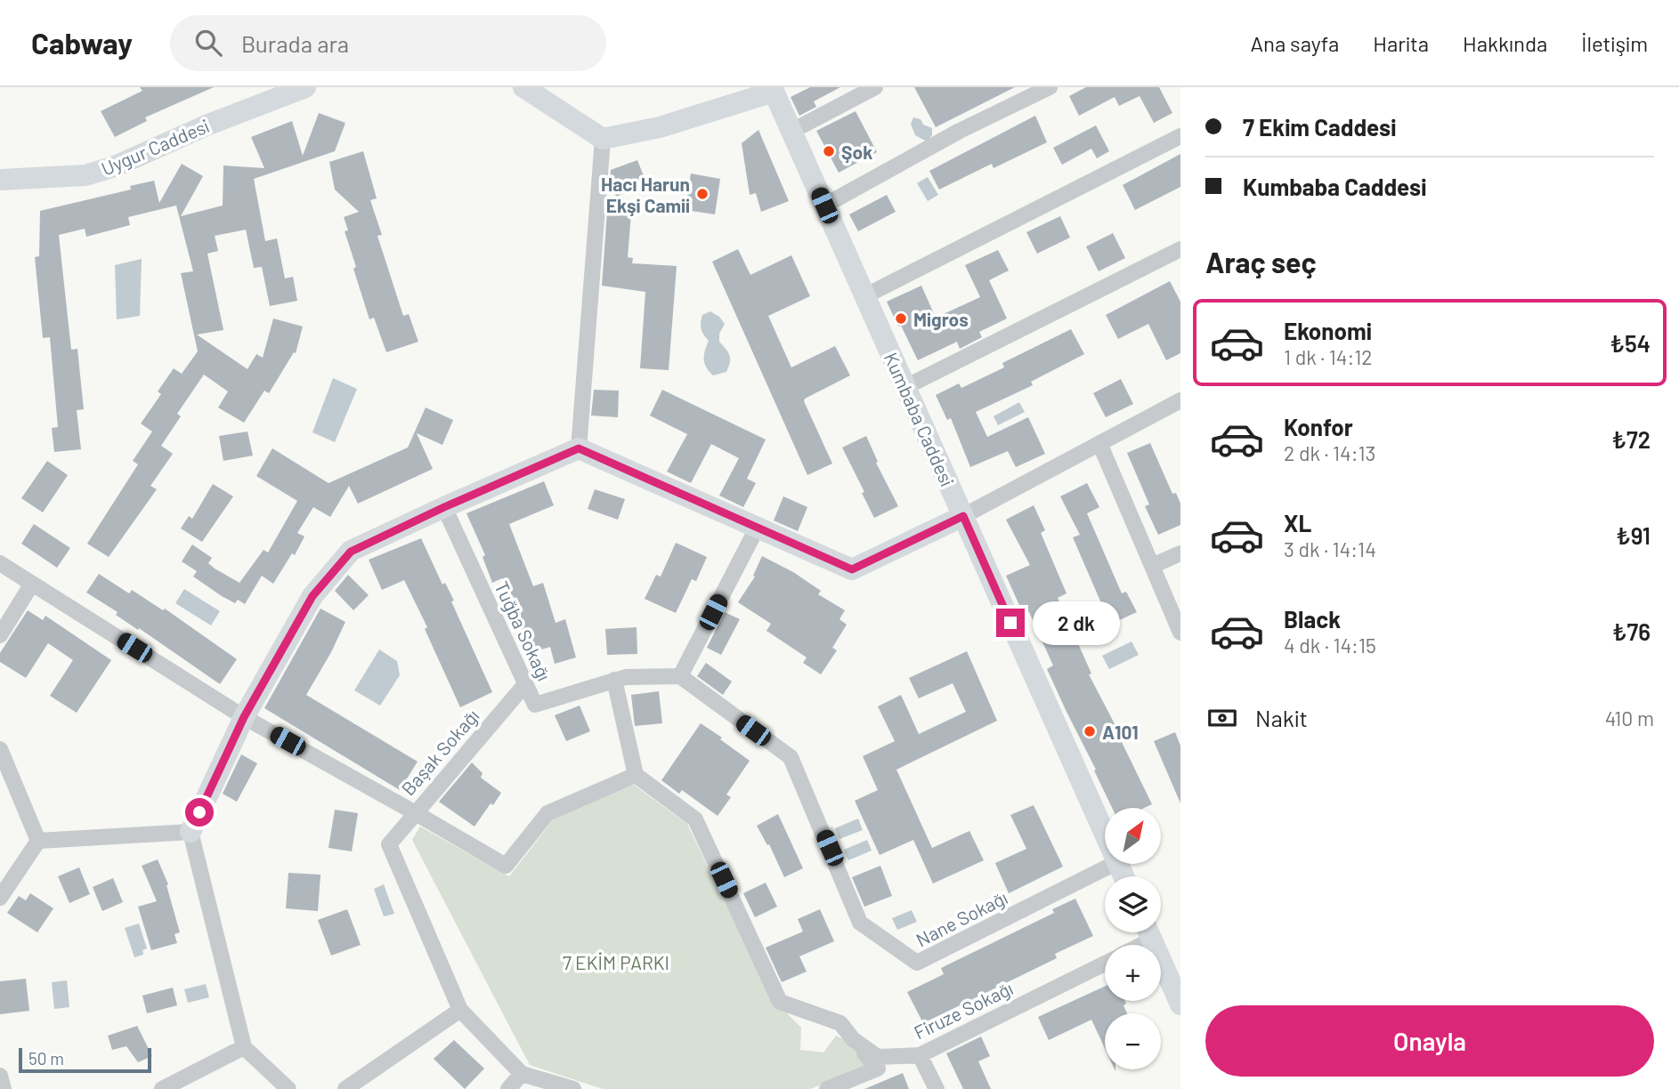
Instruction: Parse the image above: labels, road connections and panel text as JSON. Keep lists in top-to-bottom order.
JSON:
{
  "streets": {
    "street": [
      "Uygur Caddesi",
      "Kumbaba Caddesi",
      "Tuğba Sokağı",
      "Başak Sokağı",
      "Nane Sokağı",
      "Firuze Sokağı"
    ]
  },
  "crossings": [
    ["Tuğba Sokağı", "Başak Sokağı"],
    ["Tuğba Sokağı", "Nane Sokağı"]
  ],
  "parks": ["7 EKİM PARKI"],
  "places": [
    "Şok",
    "Hacı Harun Ekşi Camii",
    "Migros",
    "A101"
  ],
  "scale_bar": "50 m",
  "north": "top right",
  "page": {
    "header": "Cabway",
    "search": "Burada ara",
    "nav": [
      "Ana sayfa",
      "Harita",
      "Hakkında",
      "İletişim"
    ],
    "banner": ["7 Ekim Caddesi", "Kumbaba Caddesi"],
    "heading": "Araç seç",
    "list": [
      {
        "name": "Ekonomi",
        "note": "1 dk · 14:12",
        "value": "₺54"
      },
      {
        "name": "Konfor",
        "note": "2 dk · 14:13",
        "value": "₺72"
      },
      {
        "name": "XL",
        "note": "3 dk · 14:14",
        "value": "₺91"
      },
      {
        "name": "Black",
        "note": "4 dk · 14:15",
        "value": "₺76"
      }
    ],
    "bubble": "2 dk",
    "pay": ["Nakit", "410 m"],
    "map_buttons": ["+", "−"],
    "buttons": "Onayla",
    "scale": "50 m"
  }
}
